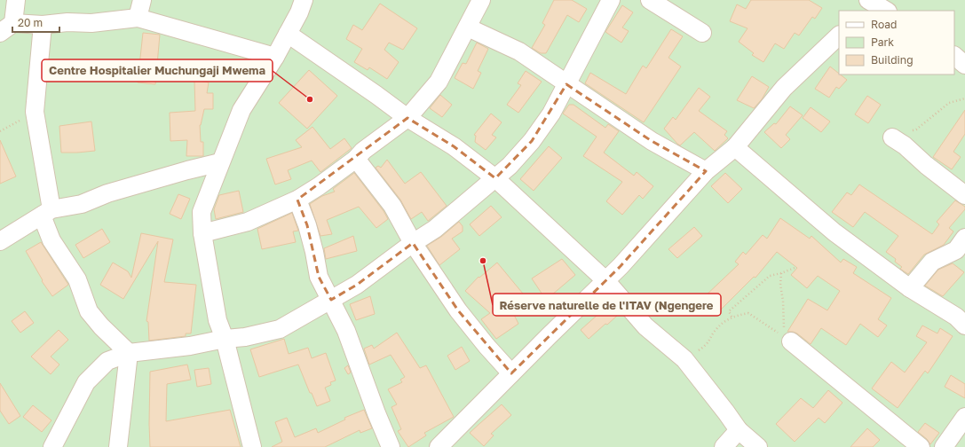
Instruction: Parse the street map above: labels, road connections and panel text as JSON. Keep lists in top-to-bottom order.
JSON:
{
  "places": ["Centre Hospitalier Muchungaji Mwema", "Réserve naturelle de l'ITAV (Ngengere"],
  "legend": ["Road", "Park", "Building"],
  "scale_bar": "20 m"
}
